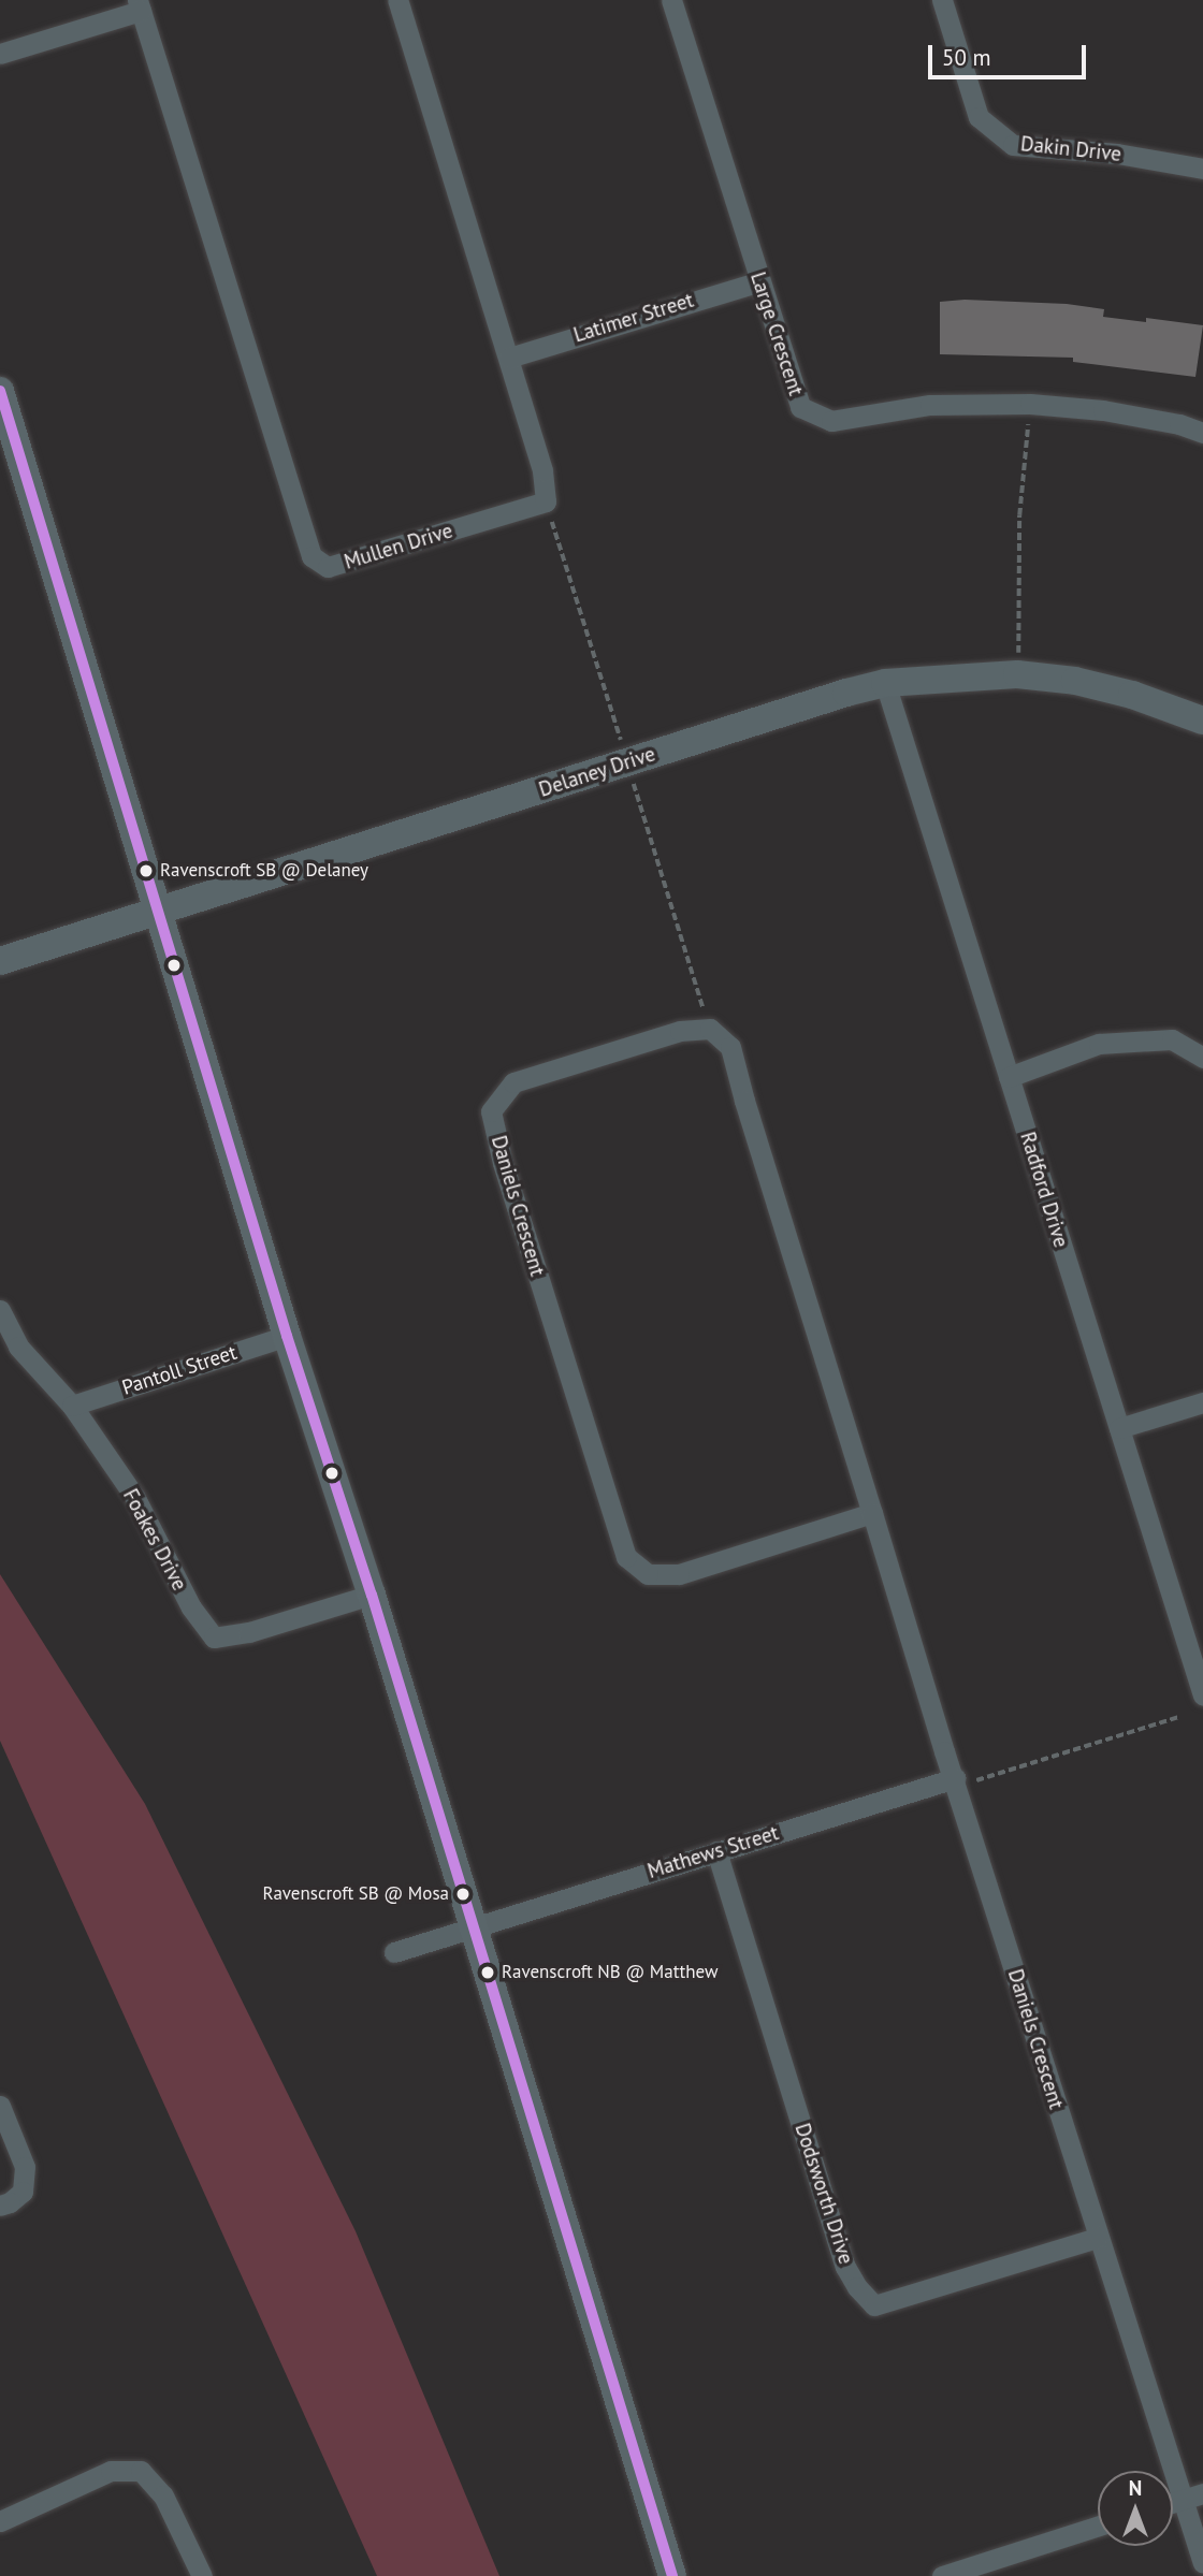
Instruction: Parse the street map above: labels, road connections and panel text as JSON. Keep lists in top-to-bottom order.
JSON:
{
  "streets": {
    "street": [
      "Dakin Drive",
      "Latimer Street",
      "Large Crescent",
      "Mullen Drive",
      "Delaney Drive",
      "Radford Drive",
      "Daniels Crescent",
      "Pantoll Street",
      "Foakes Drive",
      "Mathews Street",
      "Dodsworth Drive"
    ]
  },
  "crossings": [
    ["Latimer Street", "Large Crescent"],
    ["Latimer Street", "Mullen Drive"],
    ["Delaney Drive", "Radford Drive"],
    ["Daniels Crescent", "Mathews Street"],
    ["Daniels Crescent", "Dodsworth Drive"],
    ["Pantoll Street", "Foakes Drive"],
    ["Mathews Street", "Dodsworth Drive"]
  ],
  "places": ["Ravenscroft SB @ Delaney", "Ravenscroft SB @ Mosa", "Ravenscroft NB @ Matthew"],
  "scale_bar": "50 m",
  "north": "top"
}
